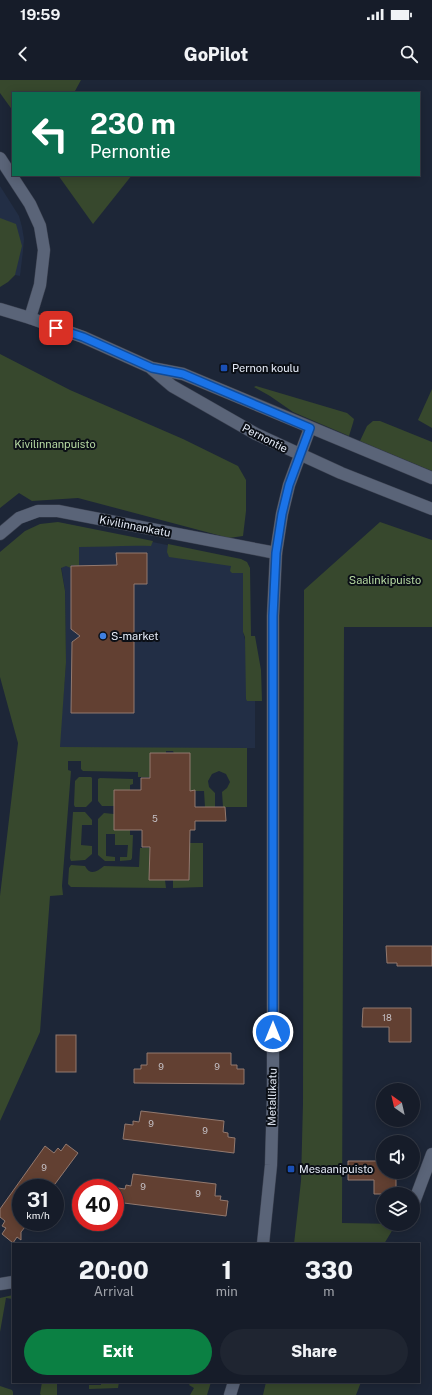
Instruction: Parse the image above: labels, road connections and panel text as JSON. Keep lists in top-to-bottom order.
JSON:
{
  "streets": {
    "street": ["Pernontie", "Kivilinnankatu", "Metallikatu"]
  },
  "crossings": [
    ["Pernontie", "Metallikatu"],
    ["Kivilinnankatu", "Metallikatu"]
  ],
  "parks": ["Kivilinnanpuisto", "Saalinkipuisto"],
  "places": {
    "transit": ["Pernon koulu", "Mesaanipuisto"],
    "other": ["S-market"]
  },
  "house_numbers": [
    "5",
    "18",
    "9",
    "9",
    "9",
    "9",
    "9",
    "9",
    "9"
  ],
  "north": "top left",
  "page": {
    "status": "19:59",
    "header": "GoPilot",
    "turn": ["230 m", "Pernontie"],
    "speed": "31 km/h",
    "limit": "40",
    "eta": [
      "20:00",
      "Arrival",
      "1",
      "min",
      "330",
      "m"
    ],
    "buttons": ["Exit", "Share"]
  }
}
